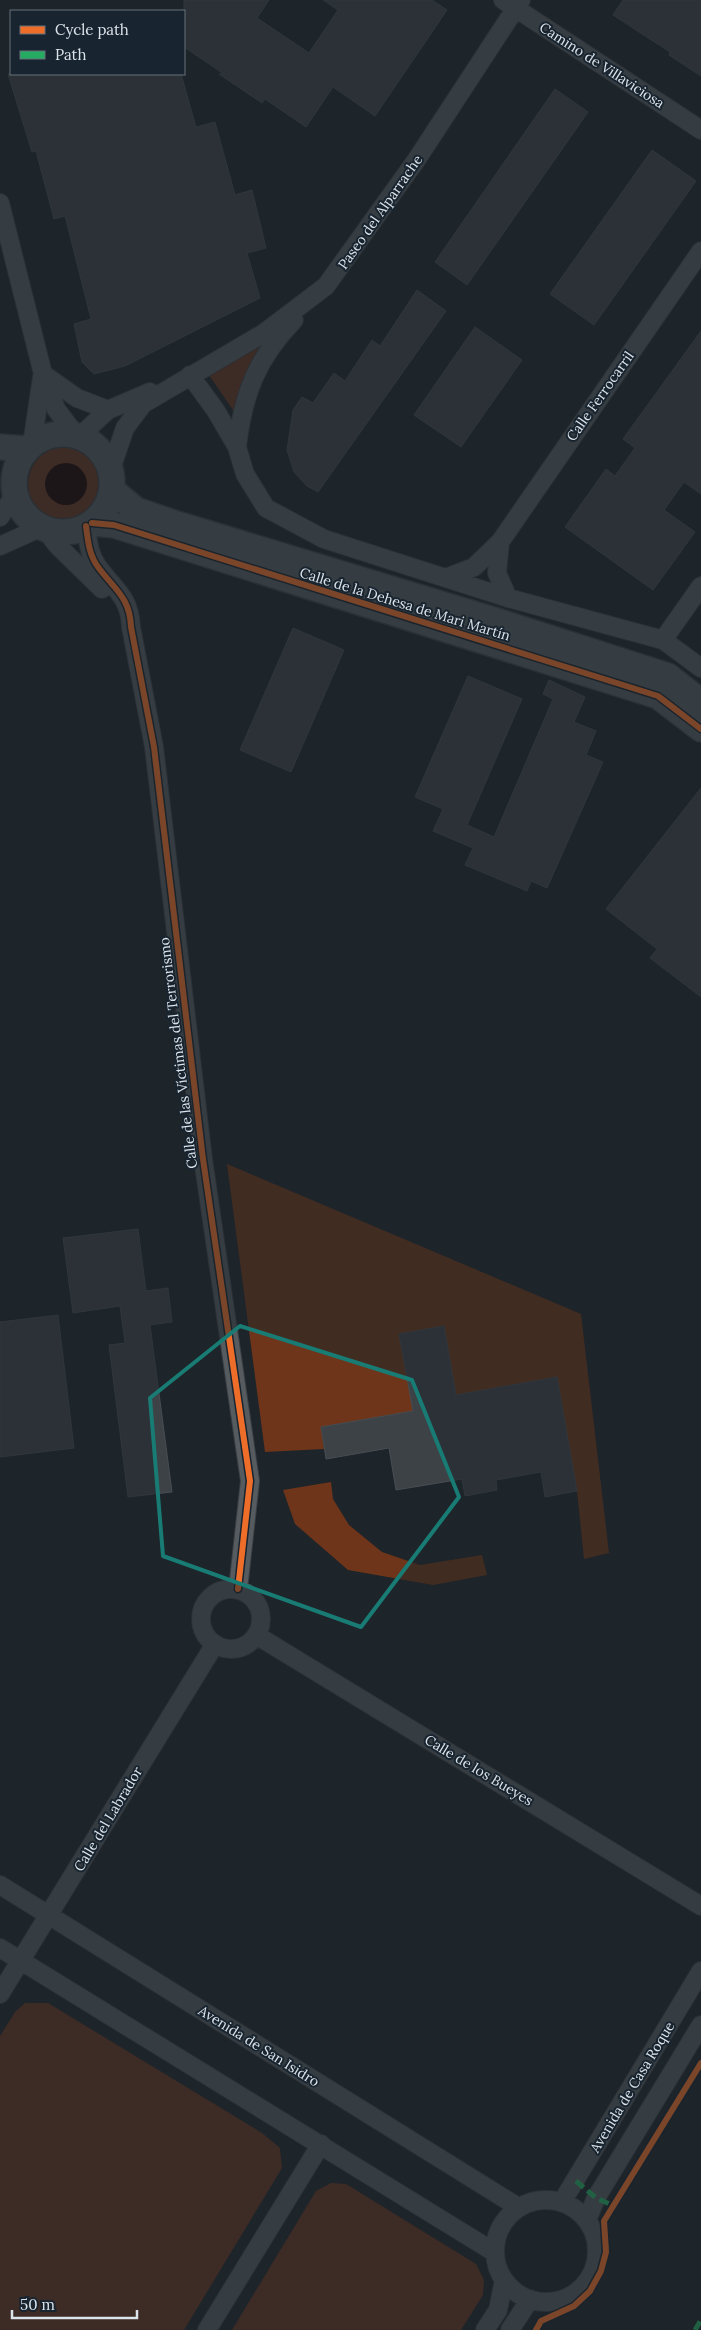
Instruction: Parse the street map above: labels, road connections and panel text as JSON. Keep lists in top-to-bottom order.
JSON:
{
  "streets": {
    "street": [
      "Camino de Villaviciosa",
      "Paseo del Alparrache",
      "Calle Ferrocarril",
      "Calle de la Dehesa de Mari Martín",
      "Calle de las Víctimas del Terrorismo",
      "Calle de los Bueyes",
      "Calle del Labrador",
      "Avenida de San Isidro",
      "Avenida de Casa Roque"
    ]
  },
  "crossings": [
    ["Camino de Villaviciosa", "Paseo del Alparrache"],
    ["Paseo del Alparrache", "Calle de la Dehesa de Mari Martín"],
    ["Paseo del Alparrache", "Calle de las Víctimas del Terrorismo"],
    ["Calle de la Dehesa de Mari Martín", "Calle de las Víctimas del Terrorismo"],
    ["Calle de las Víctimas del Terrorismo", "Calle de los Bueyes"],
    ["Calle de las Víctimas del Terrorismo", "Calle del Labrador"],
    ["Calle de los Bueyes", "Calle del Labrador"],
    ["Calle del Labrador", "Avenida de San Isidro"],
    ["Avenida de San Isidro", "Avenida de Casa Roque"]
  ],
  "legend": ["Cycle path", "Path"],
  "scale_bar": "50 m"
}
